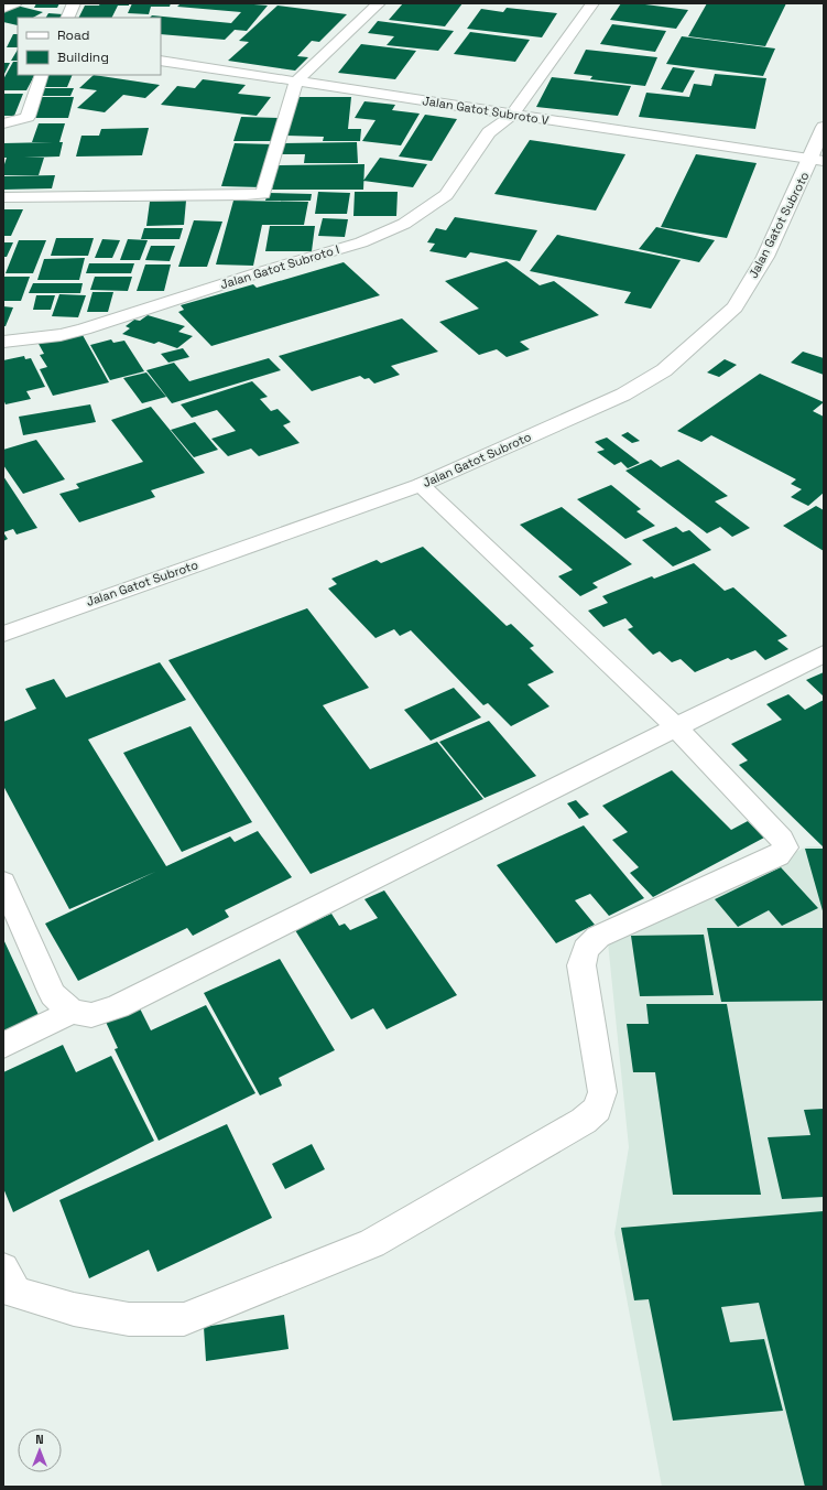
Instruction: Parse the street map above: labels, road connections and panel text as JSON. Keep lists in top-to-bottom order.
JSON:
{
  "streets": {
    "street": ["Jalan Gatot Subroto V", "Jalan Gatot Subroto", "Jalan Gatot Subroto I"]
  },
  "crossings": [
    ["Jalan Gatot Subroto V", "Jalan Gatot Subroto"],
    ["Jalan Gatot Subroto V", "Jalan Gatot Subroto I"]
  ],
  "legend": ["Road", "Building"],
  "north": "top"
}
